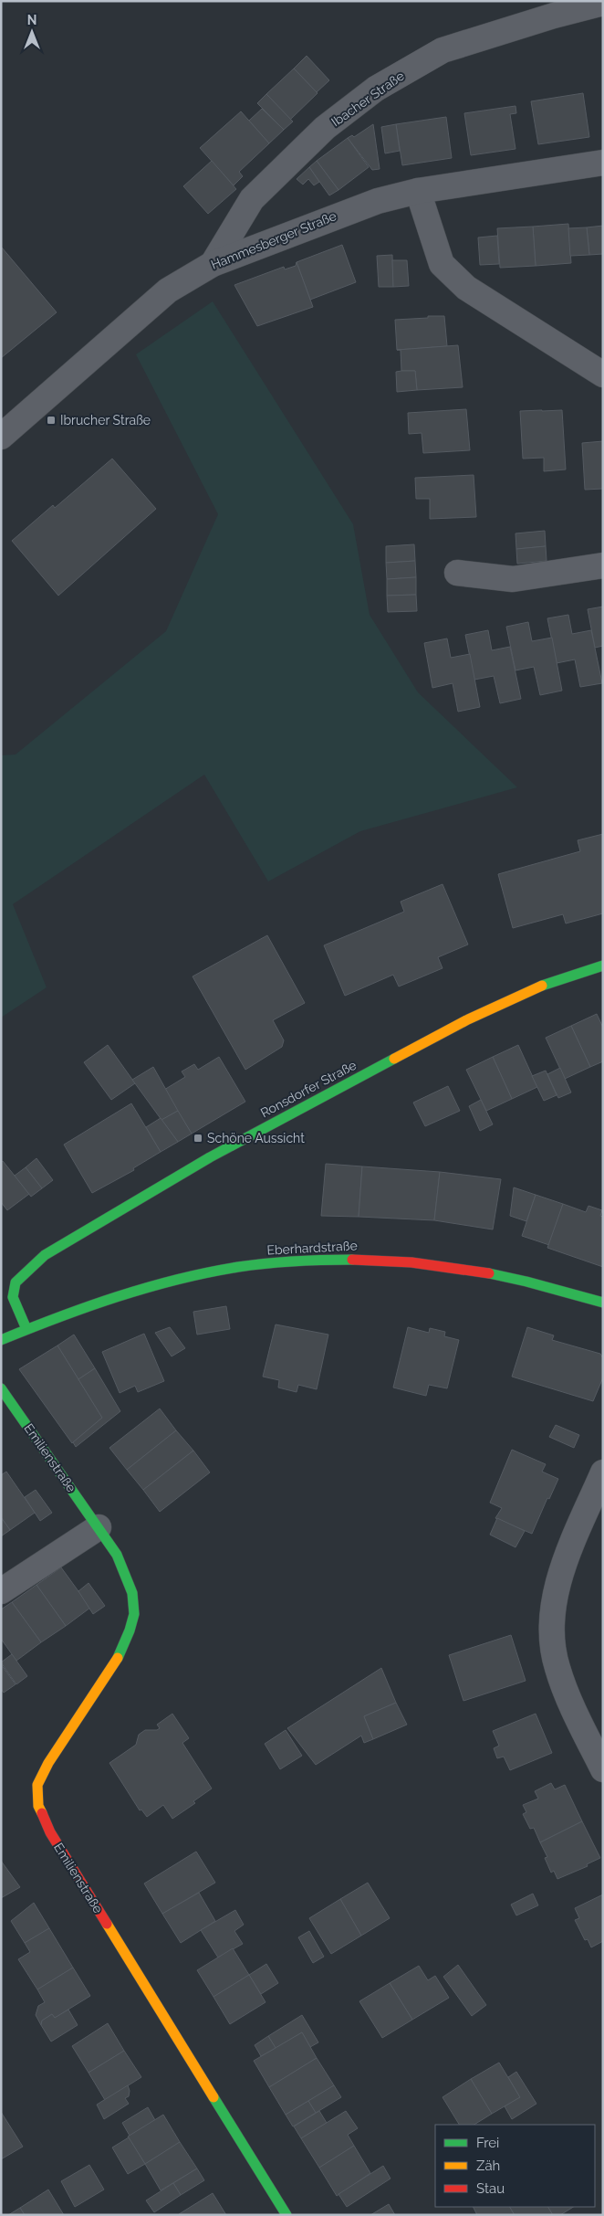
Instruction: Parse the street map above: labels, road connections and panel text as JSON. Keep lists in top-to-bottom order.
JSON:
{
  "streets": {
    "main road": ["Ronsdorfer Straße", "Eberhardstraße", "Emilienstraße"],
    "street": ["Ibacher Straße", "Hammesberger Straße"]
  },
  "crossings": [
    ["Ibacher Straße", "Hammesberger Straße"],
    ["Ronsdorfer Straße", "Eberhardstraße"]
  ],
  "places": {
    "transit": ["Ibrucher Straße", "Schöne Aussicht"]
  },
  "legend": ["Frei", "Zäh", "Stau"],
  "north": "top"
}
